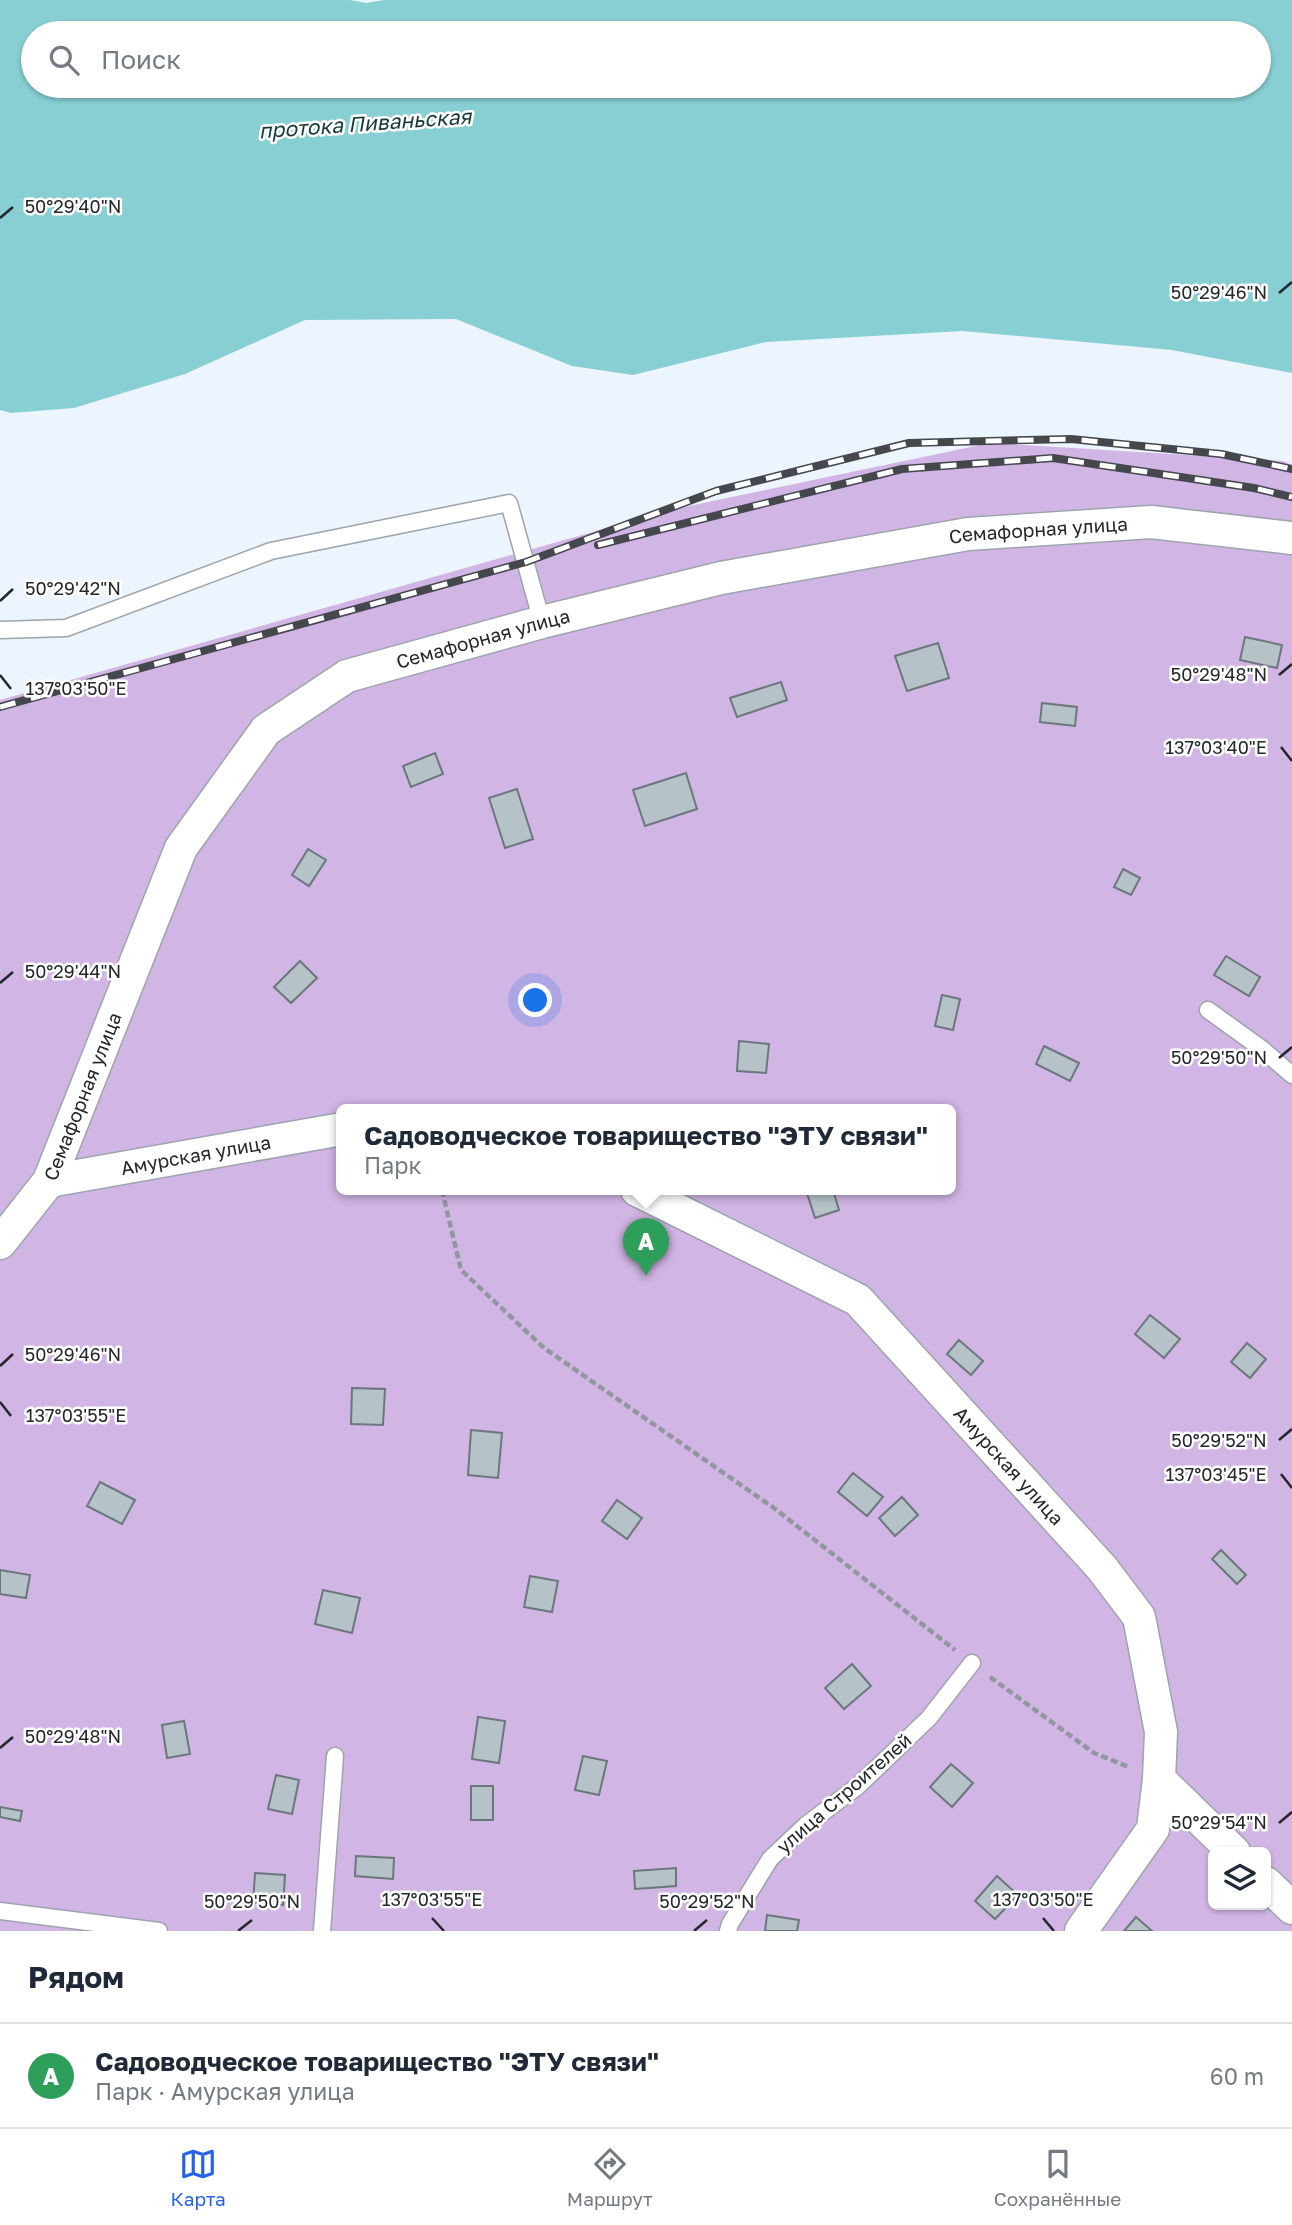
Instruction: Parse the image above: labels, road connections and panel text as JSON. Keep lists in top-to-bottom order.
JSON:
{
  "streets": {
    "street": ["Семафорная улица", "Амурская улица"],
    "lane": ["улица Строителей"]
  },
  "crossings": [
    ["Семафорная улица", "Амурская улица"]
  ],
  "water": ["протока Пиваньская"],
  "page": {
    "search": "Поиск",
    "popup": ["Садоводческое товарищество \"ЭТУ связи\"", "Парк"],
    "pins": "A",
    "heading": "Рядом",
    "list": [
      {
        "mark": "A",
        "name": "Садоводческое товарищество \"ЭТУ связи\"",
        "note": "Парк · Амурская улица",
        "value": "60 m"
      }
    ],
    "nav": ["Карта", "Маршрут", "Сохранённые"]
  },
  "coordinates": [
    "50°29'40\"N",
    "50°29'46\"N",
    "50°29'42\"N",
    "50°29'48\"N",
    "137°03'50\"E",
    "137°03'40\"E",
    "50°29'44\"N",
    "50°29'50\"N",
    "137°03'55\"E",
    "50°29'52\"N",
    "137°03'45\"E",
    "50°29'54\"N"
  ]
}
